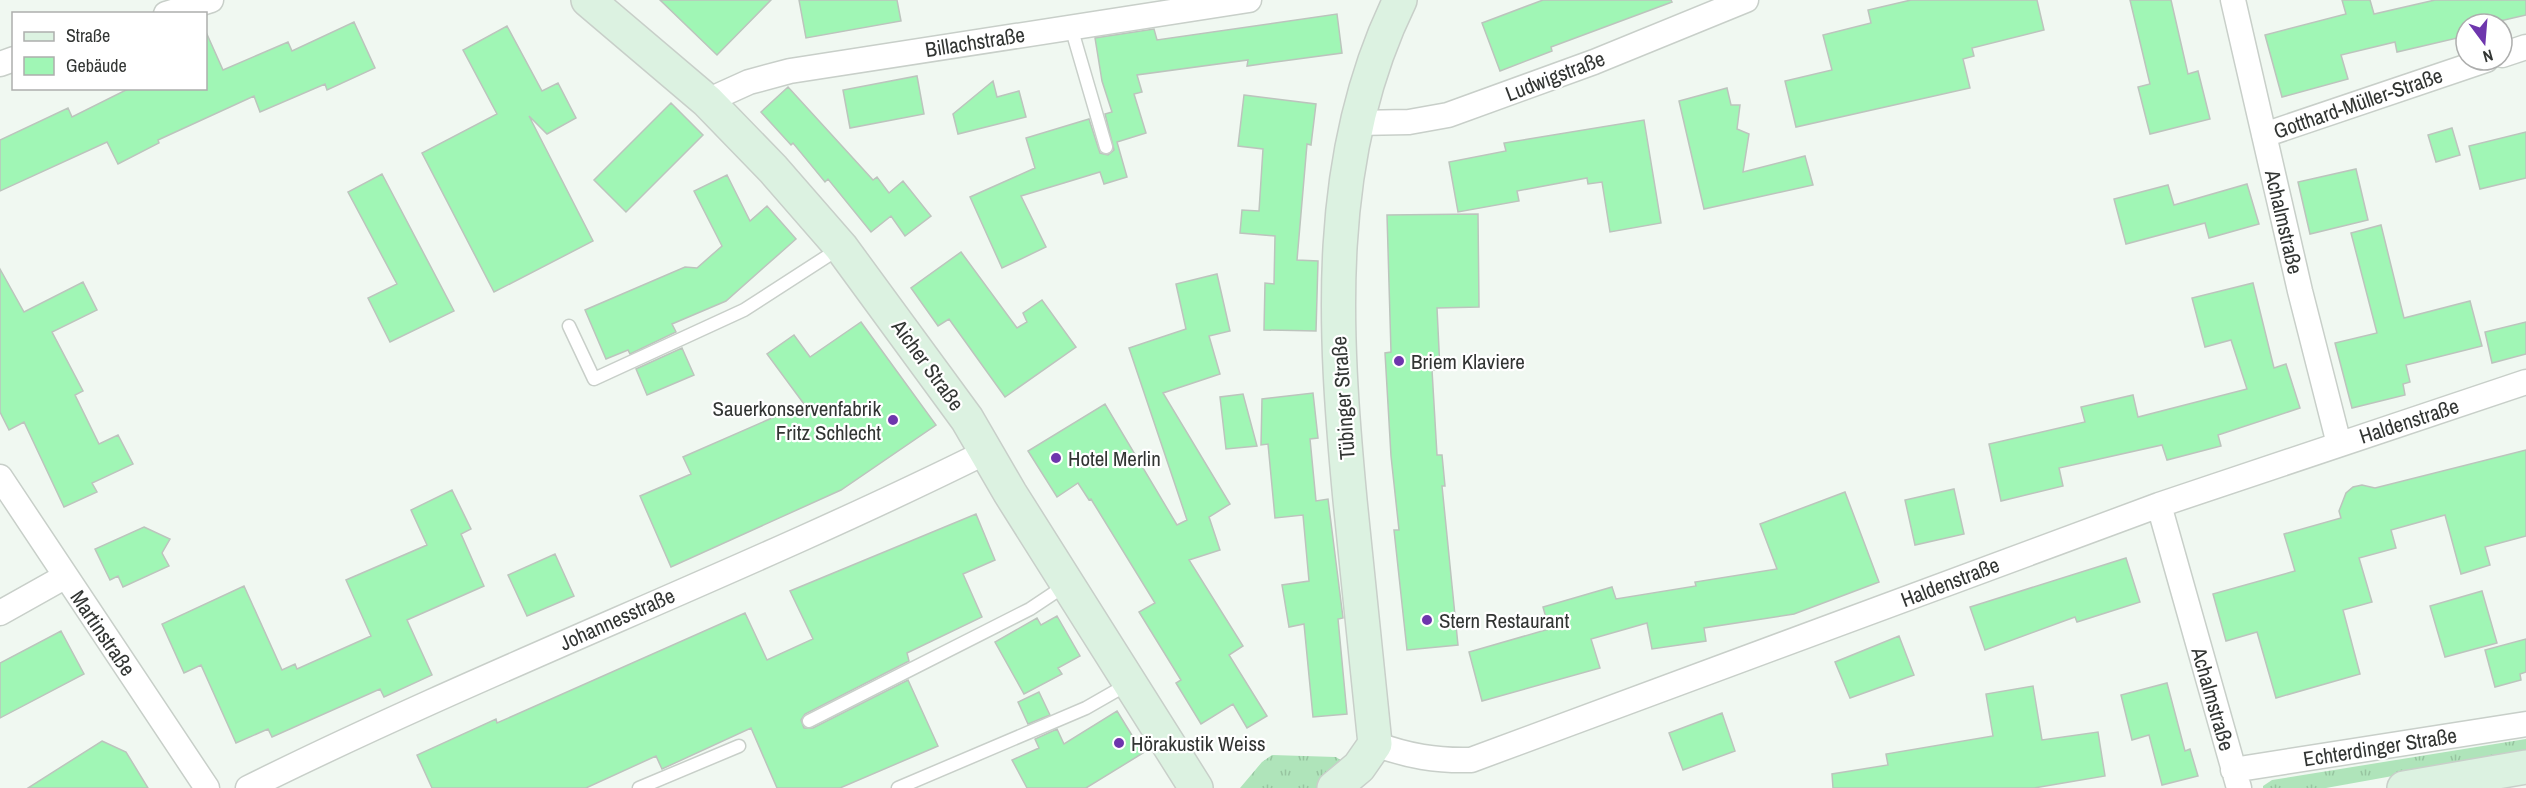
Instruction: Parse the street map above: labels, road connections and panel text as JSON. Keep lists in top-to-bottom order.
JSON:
{
  "streets": {
    "main road": ["Aicher Straße", "Tübinger Straße", "Echterdinger Straße"],
    "street": [
      "Billachstraße",
      "Ludwigstraße",
      "Gotthard-Müller-Straße",
      "Achalmstraße",
      "Haldenstraße",
      "Johannesstraße",
      "Martinstraße"
    ]
  },
  "crossings": [
    ["Billachstraße", "Aicher Straße"],
    ["Ludwigstraße", "Tübinger Straße"],
    ["Gotthard-Müller-Straße", "Achalmstraße"],
    ["Achalmstraße", "Haldenstraße"],
    ["Achalmstraße", "Echterdinger Straße"],
    ["Aicher Straße", "Johannesstraße"],
    ["Tübinger Straße", "Haldenstraße"]
  ],
  "places": [
    "Briem Klaviere",
    "Sauerkonservenfabrik Fritz Schlecht",
    "Hotel Merlin",
    "Stern Restaurant",
    "Hörakustik Weiss"
  ],
  "legend": ["Straße", "Gebäude"],
  "north": "bottom"
}
